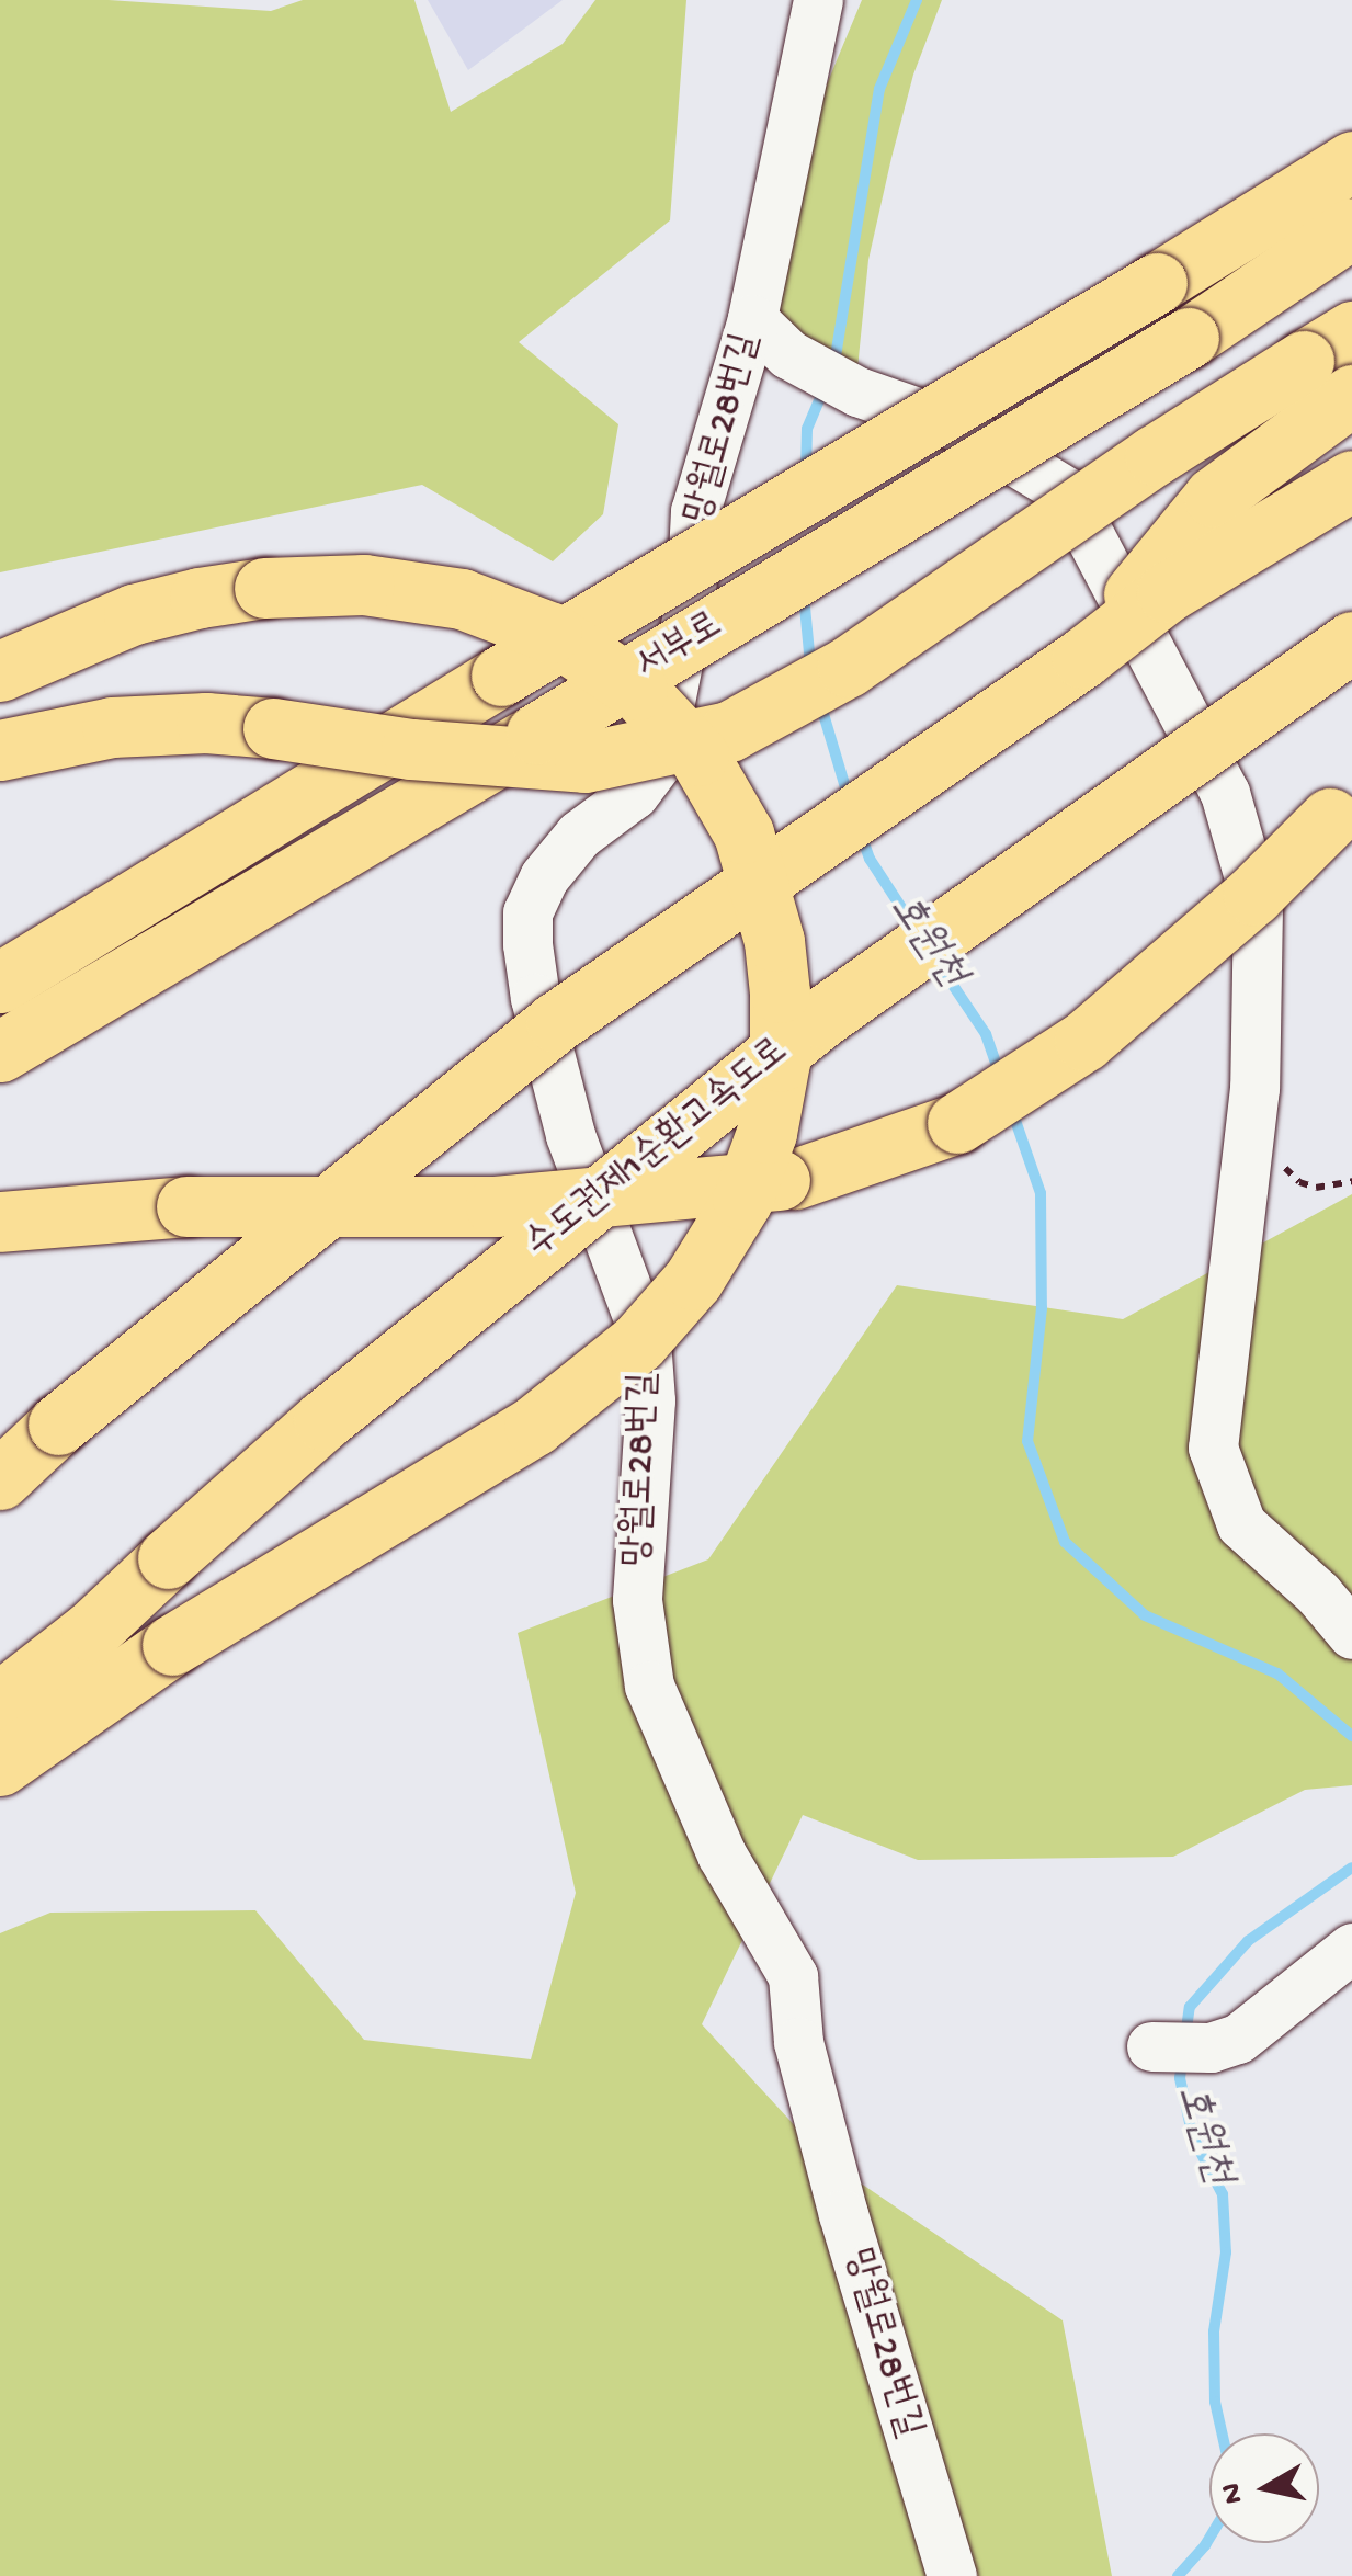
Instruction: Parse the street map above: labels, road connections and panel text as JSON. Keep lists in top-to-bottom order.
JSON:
{
  "streets": {
    "highway": ["서부로", "수도권제1순환고속도로"],
    "street": ["망월로28번길"]
  },
  "water": ["호원천"],
  "north": "left"
}
